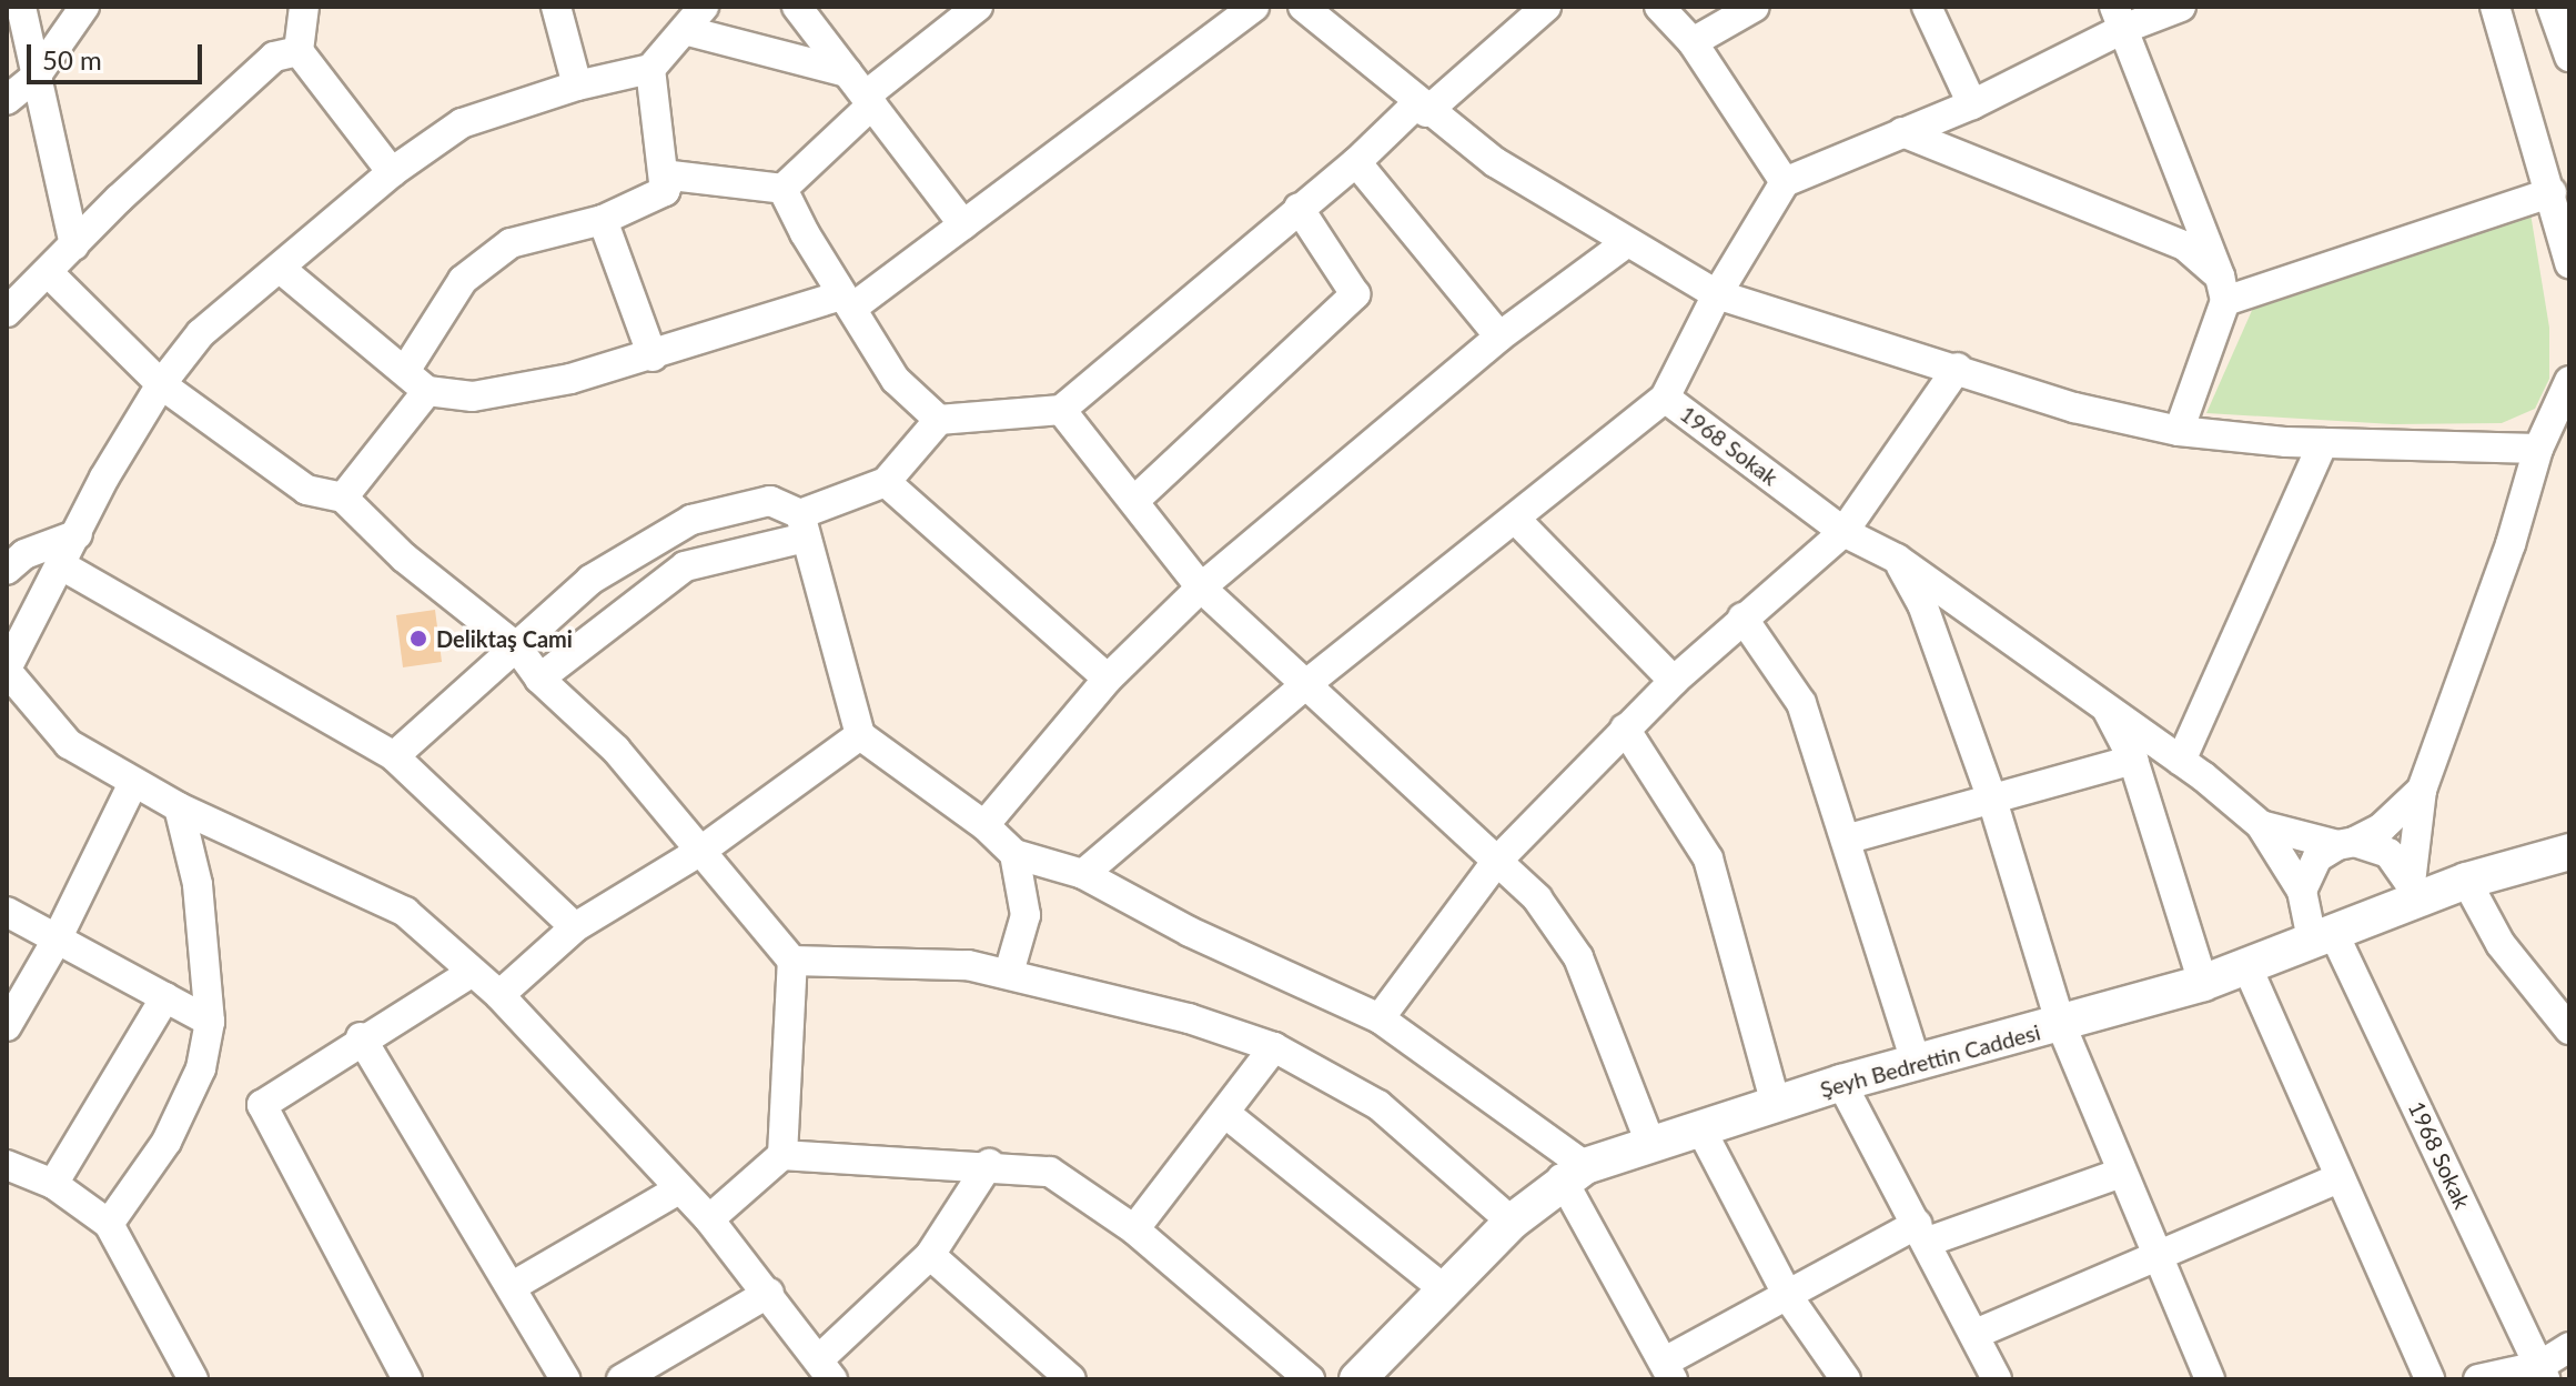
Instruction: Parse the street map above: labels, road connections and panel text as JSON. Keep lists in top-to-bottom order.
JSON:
{
  "streets": {
    "main road": ["Şeyh Bedrettin Caddesi"],
    "street": ["1968 Sokak"]
  },
  "crossings": [
    ["1968 Sokak", "Şeyh Bedrettin Caddesi"]
  ],
  "places": ["Deliktaş Cami"],
  "scale_bar": "50 m"
}
